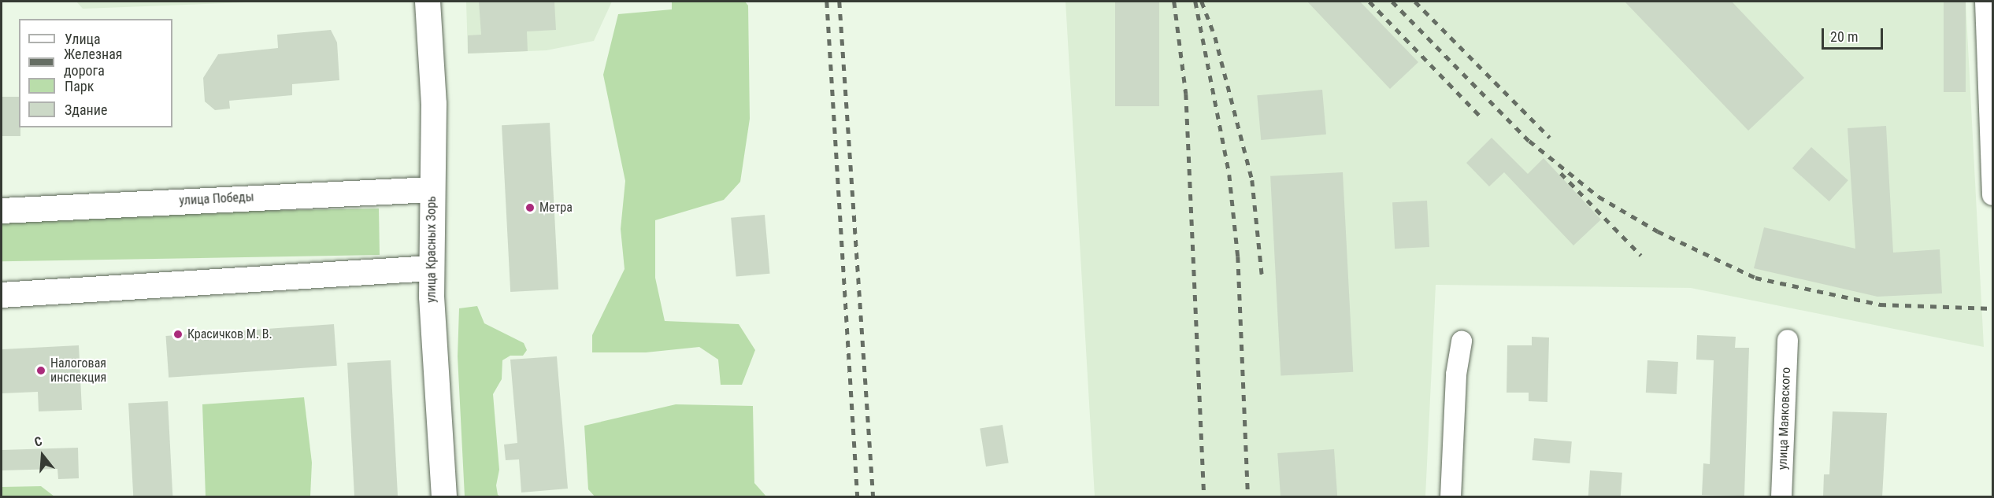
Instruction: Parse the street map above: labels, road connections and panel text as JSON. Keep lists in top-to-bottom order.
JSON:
{
  "streets": {
    "street": ["улица Победы", "улица Красных Зорь", "улица Маяковского"]
  },
  "crossings": [
    ["улица Победы", "улица Красных Зорь"]
  ],
  "places": ["Метра", "Красичков М. В.", "Налоговая инспекция"],
  "legend": [
    "Улица",
    "Железная дорога",
    "Парк",
    "Здание"
  ],
  "scale_bar": "20 m",
  "north": "top"
}
